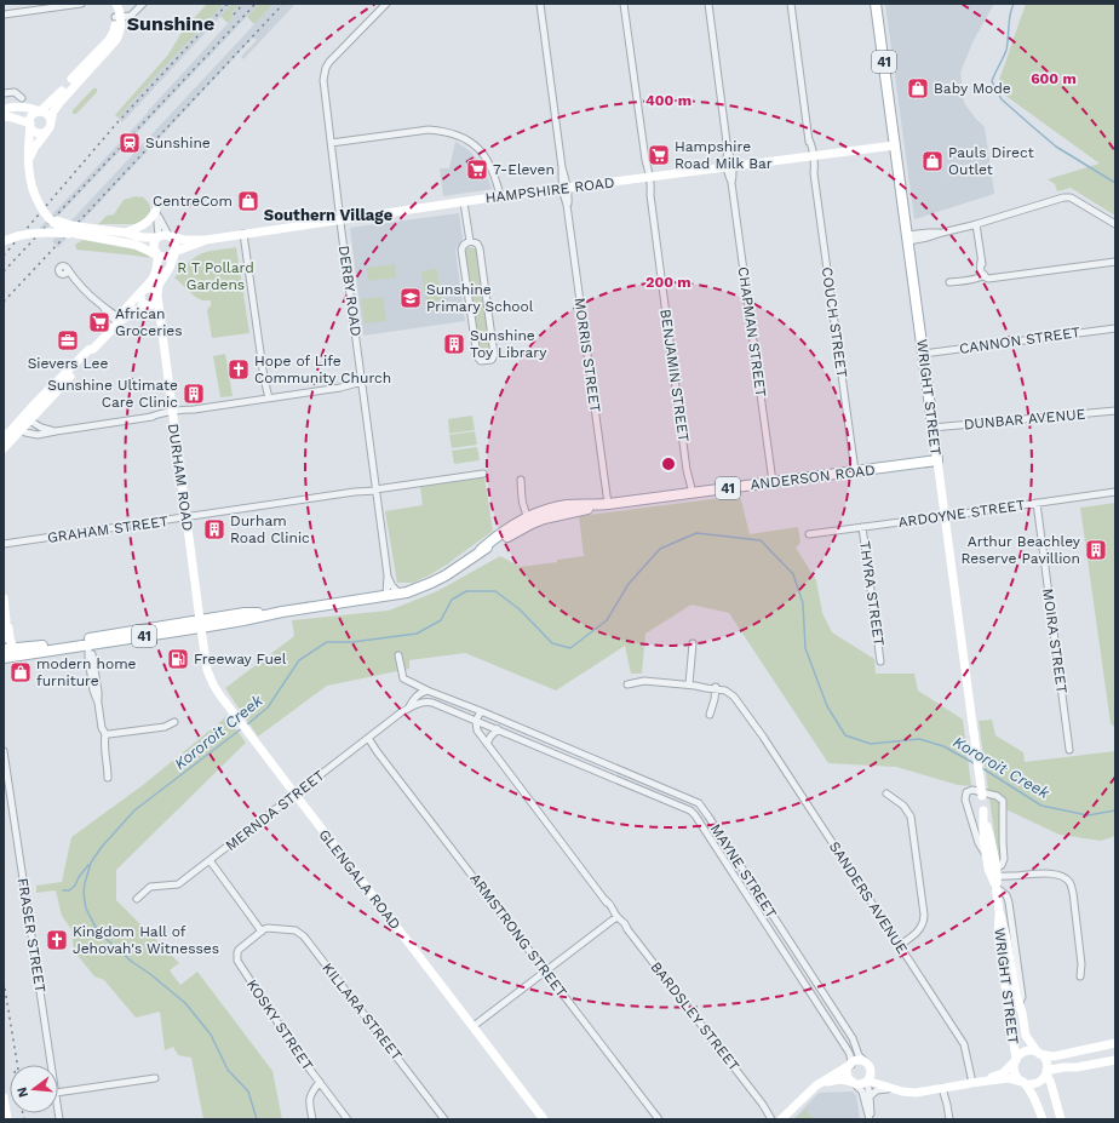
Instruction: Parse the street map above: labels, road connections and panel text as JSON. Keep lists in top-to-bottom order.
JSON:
{
  "streets": {
    "main road": ["41", "WRIGHT STREET", "ANDERSON ROAD"],
    "street": [
      "HAMPSHIRE ROAD",
      "DERBY ROAD",
      "COUCH STREET",
      "CHAPMAN STREET",
      "CANNON STREET",
      "MORRIS STREET",
      "BENJAMIN STREET",
      "DUNBAR AVENUE",
      "DURHAM ROAD",
      "ARDOYNE STREET",
      "GRAHAM STREET",
      "THYRA STREET",
      "MOIRA STREET",
      "MERNDA STREET",
      "MAYNE STREET",
      "GLENGALA ROAD",
      "SANDERS AVENUE",
      "FRASER STREET",
      "ARMSTRONG STREET",
      "KILLARA STREET",
      "BARDSLEY STREET",
      "KOSKY STREET"
    ]
  },
  "crossings": [
    ["HAMPSHIRE ROAD", "DERBY ROAD"],
    ["HAMPSHIRE ROAD", "COUCH STREET"],
    ["HAMPSHIRE ROAD", "CHAPMAN STREET"],
    ["HAMPSHIRE ROAD", "MORRIS STREET"],
    ["HAMPSHIRE ROAD", "BENJAMIN STREET"],
    ["HAMPSHIRE ROAD", "WRIGHT STREET"],
    ["DERBY ROAD", "ANDERSON ROAD"],
    ["DERBY ROAD", "GRAHAM STREET"],
    ["COUCH STREET", "ANDERSON ROAD"],
    ["CHAPMAN STREET", "ANDERSON ROAD"],
    ["CANNON STREET", "WRIGHT STREET"],
    ["MORRIS STREET", "ANDERSON ROAD"],
    ["BENJAMIN STREET", "ANDERSON ROAD"],
    ["WRIGHT STREET", "DUNBAR AVENUE"],
    ["WRIGHT STREET", "ANDERSON ROAD"],
    ["WRIGHT STREET", "ARDOYNE STREET"],
    ["DURHAM ROAD", "ANDERSON ROAD"],
    ["DURHAM ROAD", "GRAHAM STREET"],
    ["DURHAM ROAD", "GLENGALA ROAD"],
    ["ANDERSON ROAD", "GLENGALA ROAD"],
    ["ARDOYNE STREET", "THYRA STREET"],
    ["ARDOYNE STREET", "MOIRA STREET"],
    ["MERNDA STREET", "MAYNE STREET"],
    ["MERNDA STREET", "GLENGALA ROAD"],
    ["MERNDA STREET", "ARMSTRONG STREET"],
    ["MAYNE STREET", "BARDSLEY STREET"],
    ["KILLARA STREET", "KOSKY STREET"]
  ],
  "districts": ["Sunshine", "Southern Village"],
  "water": ["Kororoit Creek"],
  "parks": ["R T Pollard Gardens"],
  "places": {
    "shop": [
      "Baby Mode",
      "Pauls Direct Outlet",
      "CentreCom",
      "modern home furniture"
    ],
    "station": ["Sunshine"],
    "supermarket": ["Hampshire Road Milk Bar", "7-Eleven", "African Groceries"],
    "school or university": ["Sunshine Primary School"],
    "office": ["Sievers Lee"],
    "building": [
      "Sunshine Toy Library",
      "Sunshine Ultimate Care Clinic",
      "Durham Road Clinic",
      "Arthur Beachley Reserve Pavillion"
    ],
    "church": ["Hope of Life Community Church", "Kingdom Hall of Jehovah's Witnesses"],
    "fuel station": ["Freeway Fuel"]
  },
  "north": "left",
  "rings": ["600 m", "400 m", "200 m"]
}
